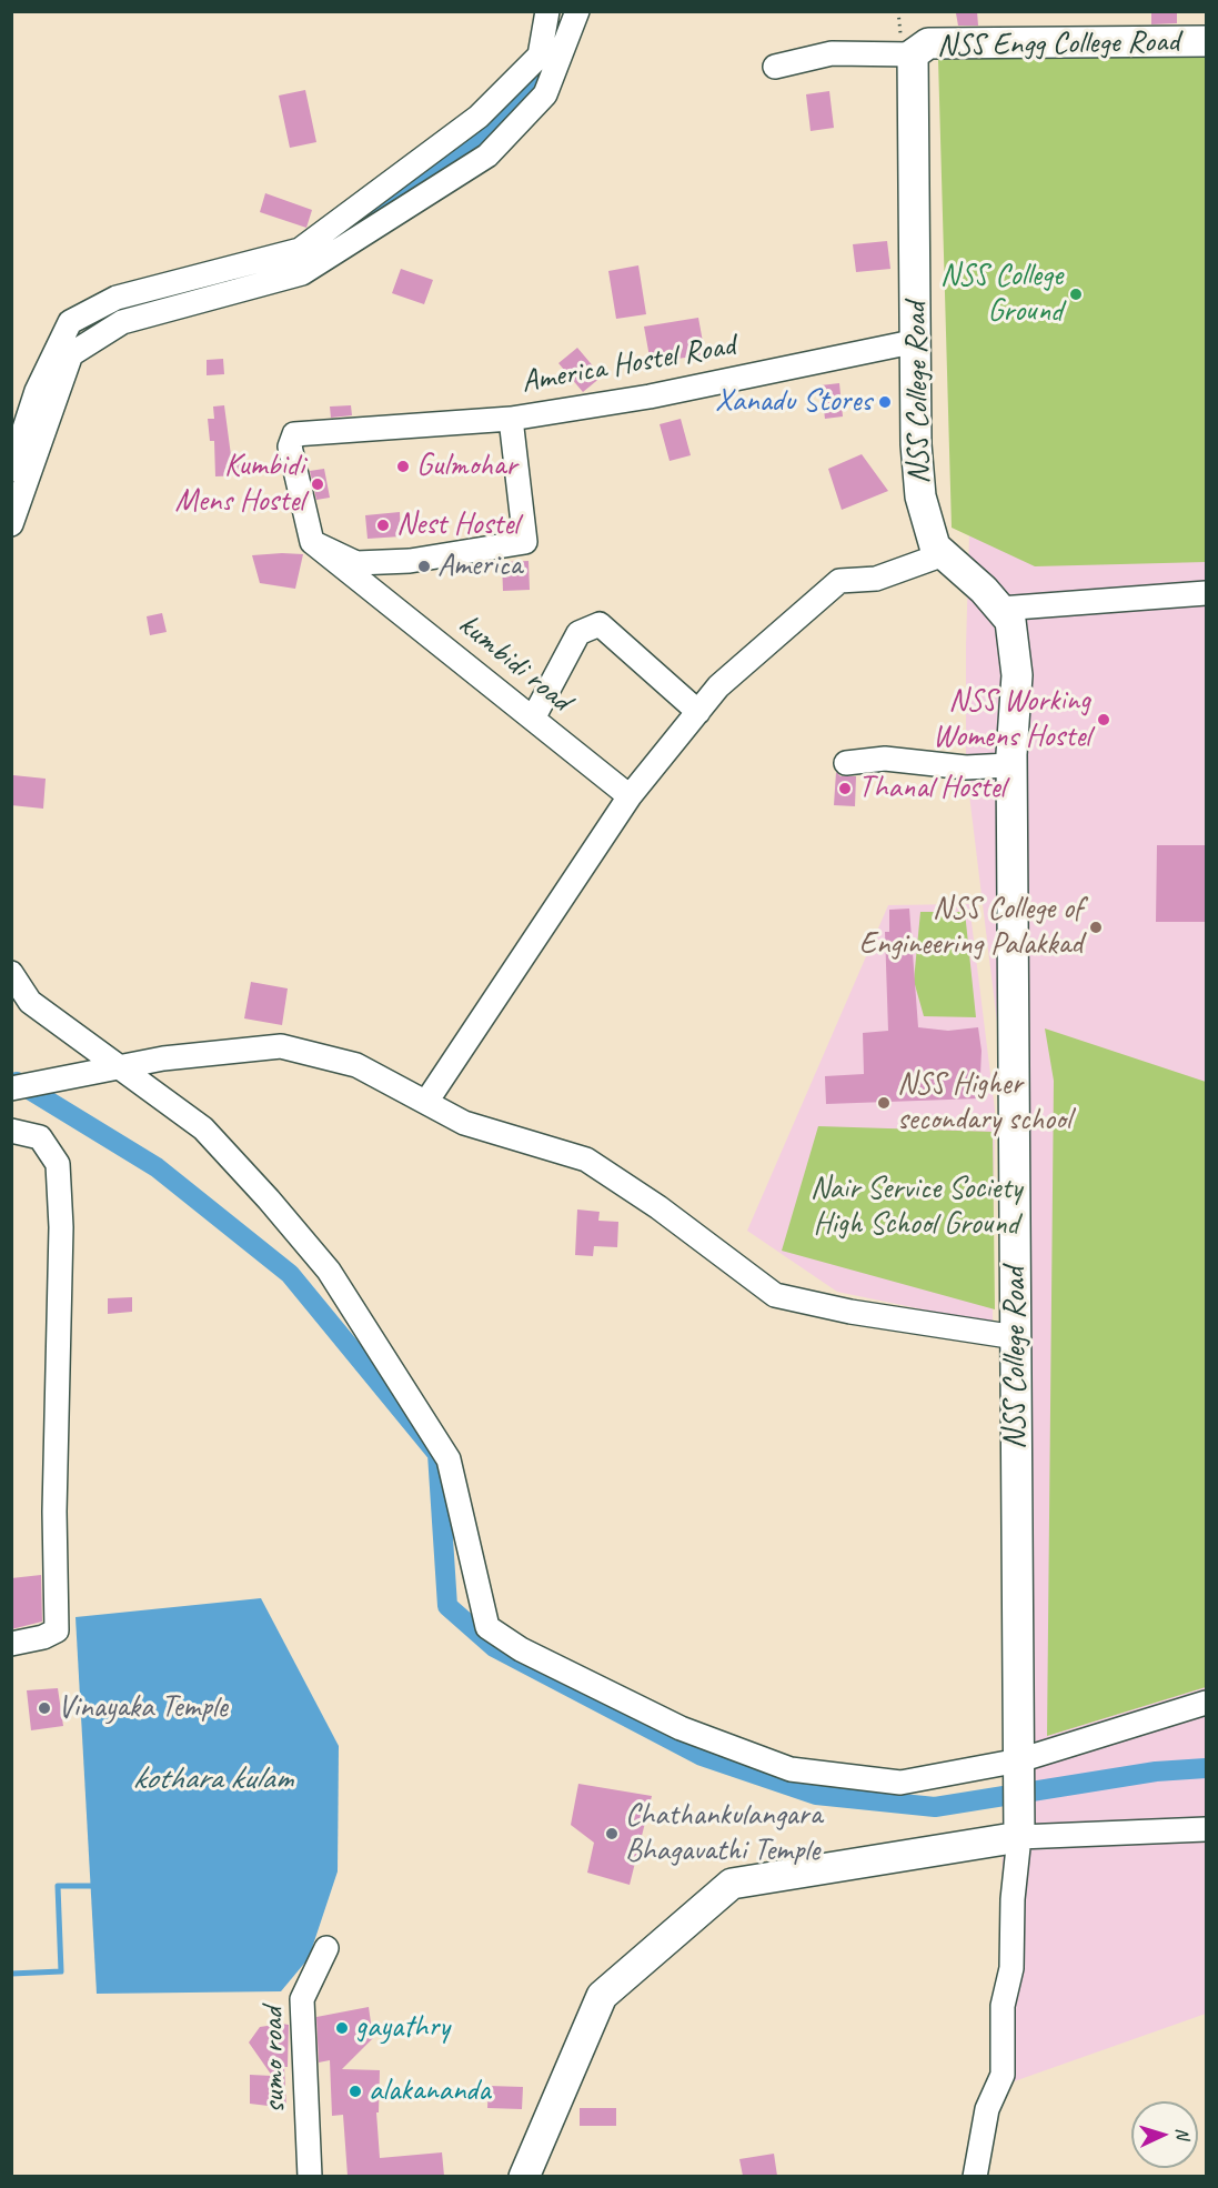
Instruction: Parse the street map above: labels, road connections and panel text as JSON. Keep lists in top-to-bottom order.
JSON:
{
  "streets": {
    "main road": ["NSS Engg College Road", "NSS College Road"],
    "street": ["America Hostel Road", "kumbidi road", "sumo road"]
  },
  "crossings": [
    ["NSS Engg College Road", "NSS College Road"],
    ["America Hostel Road", "NSS College Road"],
    ["America Hostel Road", "kumbidi road"]
  ],
  "water": ["kothara kulam"],
  "parks": ["Nair Service Society High School Ground"],
  "places": [
    "NSS College Ground",
    "Xanadu Stores",
    "Gulmohar",
    "Kumbidi Mens Hostel",
    "Nest Hostel",
    "America",
    "NSS Working Womens Hostel",
    "Thanal Hostel",
    "NSS College of Engineering Palakkad",
    "NSS Higher secondary school",
    "Vinayaka Temple",
    "Chathankulangara Bhagavathi Temple",
    "gayathry",
    "alakananda"
  ],
  "north": "right"
}
